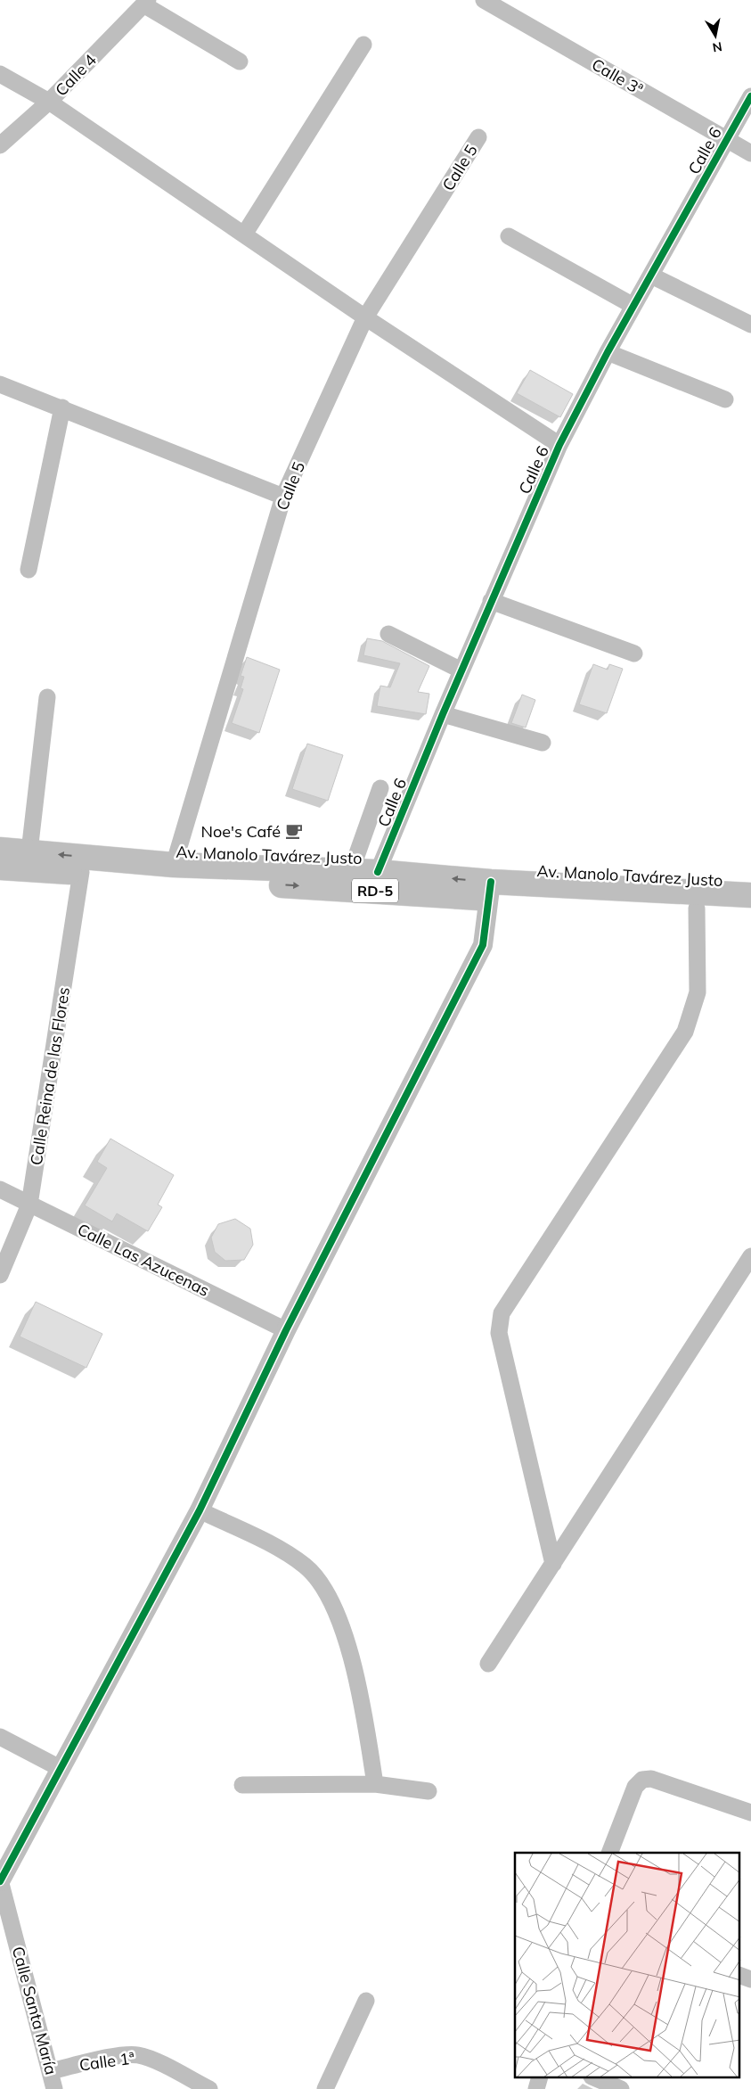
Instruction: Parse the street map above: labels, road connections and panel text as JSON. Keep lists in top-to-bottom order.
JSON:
{
  "streets": {
    "main road": ["Av. Manolo Tavárez Justo", "RD-5"],
    "street": [
      "Calle 4",
      "Calle 3ª",
      "Calle 6",
      "Calle 5",
      "Calle Reina de las Flores",
      "Calle Las Azucenas",
      "Calle Santa María",
      "Calle 1ª"
    ]
  },
  "crossings": [
    ["Calle 3ª", "Calle 6"],
    ["Calle 6", "Av. Manolo Tavárez Justo"],
    ["Calle 5", "Av. Manolo Tavárez Justo"],
    ["Av. Manolo Tavárez Justo", "Calle Reina de las Flores"],
    ["Calle Reina de las Flores", "Calle Las Azucenas"],
    ["Calle Santa María", "Calle 1ª"]
  ],
  "places": {
    "cafe": ["Noe's Café"]
  },
  "north": "bottom"
}
